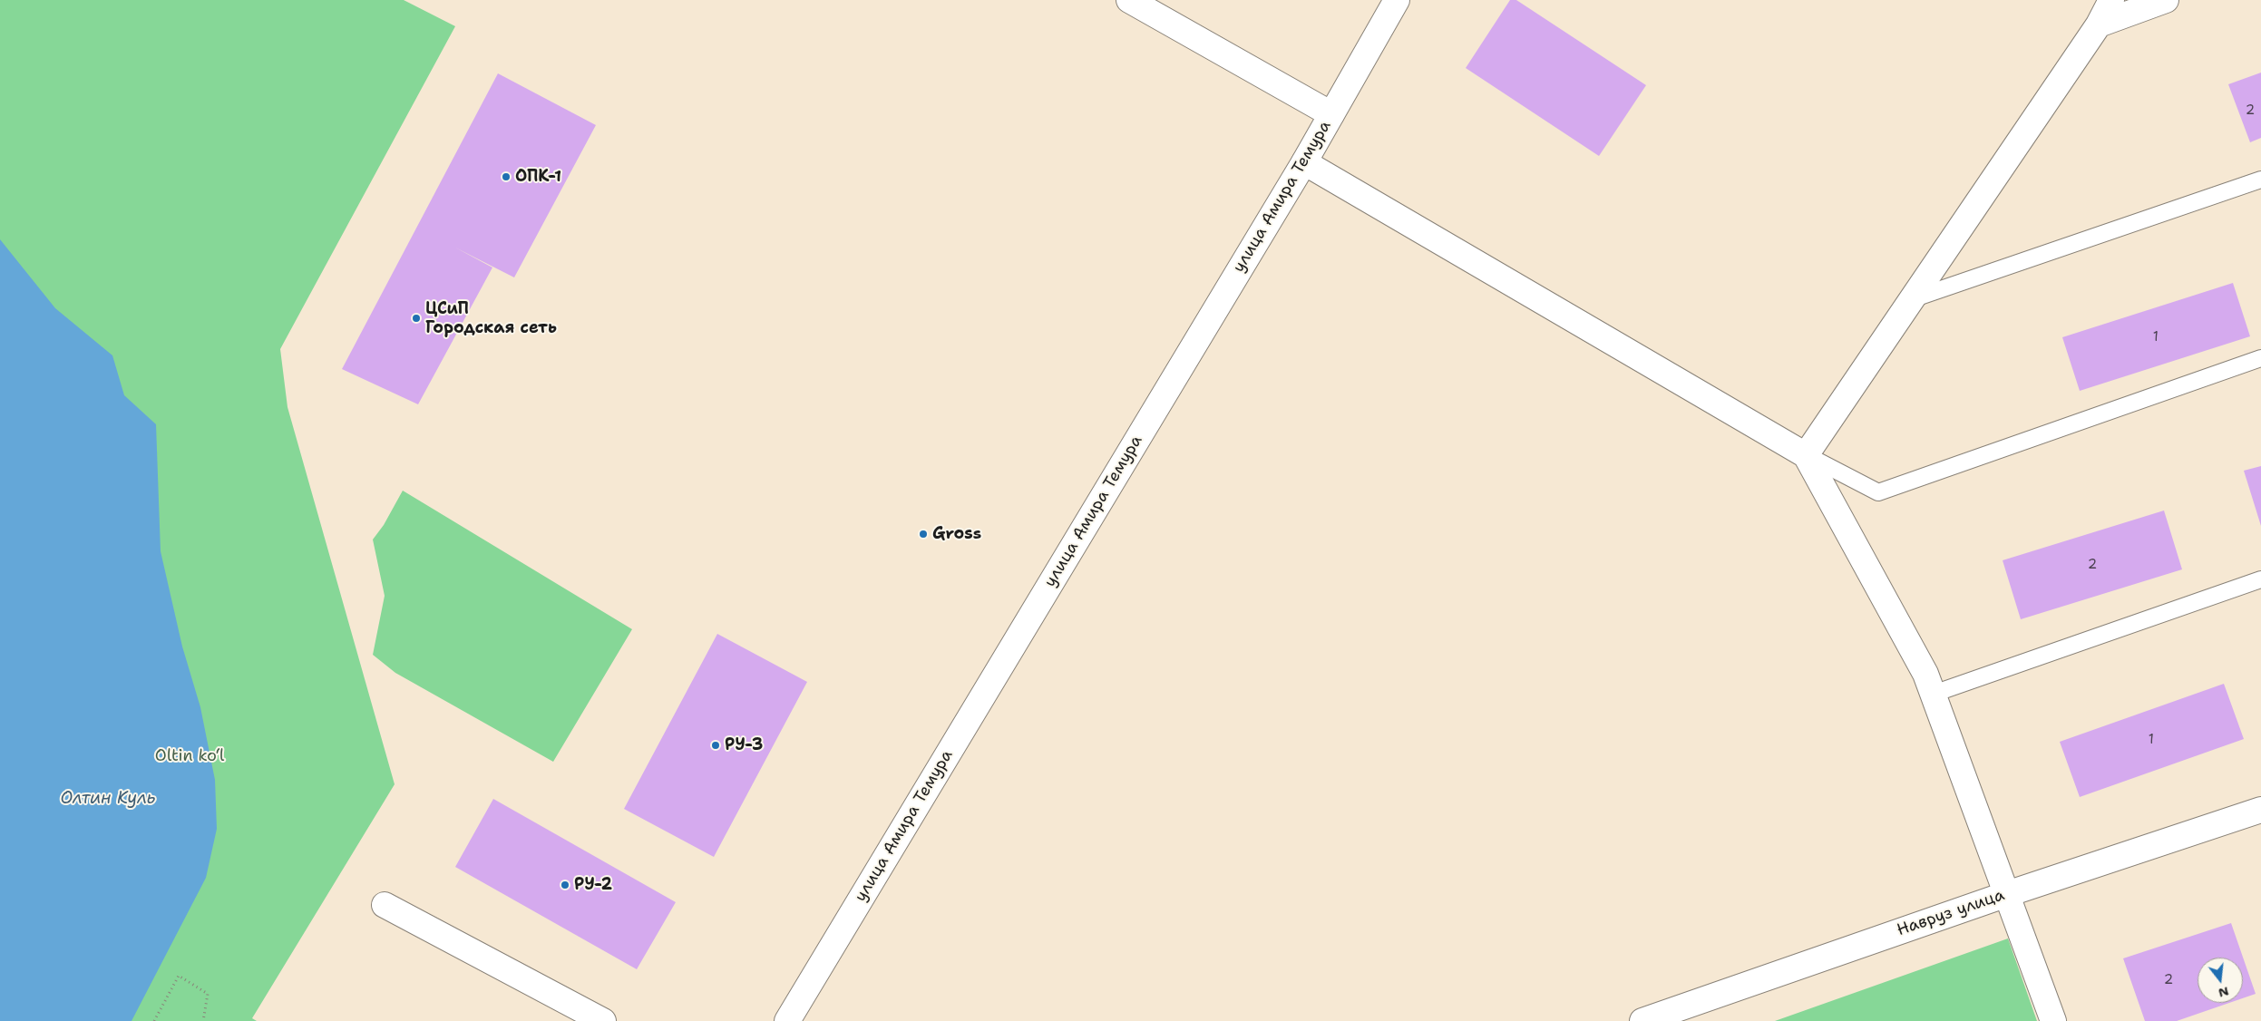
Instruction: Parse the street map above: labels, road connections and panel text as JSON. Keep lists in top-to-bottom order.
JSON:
{
  "streets": {
    "street": ["улица Амира Темура", "Навруз улица"]
  },
  "water": ["Олтин Куль"],
  "parks": ["Oltin ko‘l"],
  "places": [
    "ОПК-1",
    "ЦСиП Городская сеть",
    "Gross",
    "РУ-3",
    "РУ-2"
  ],
  "house_numbers": [
    "2",
    "1",
    "2",
    "1",
    "2"
  ],
  "north": "bottom"
}
